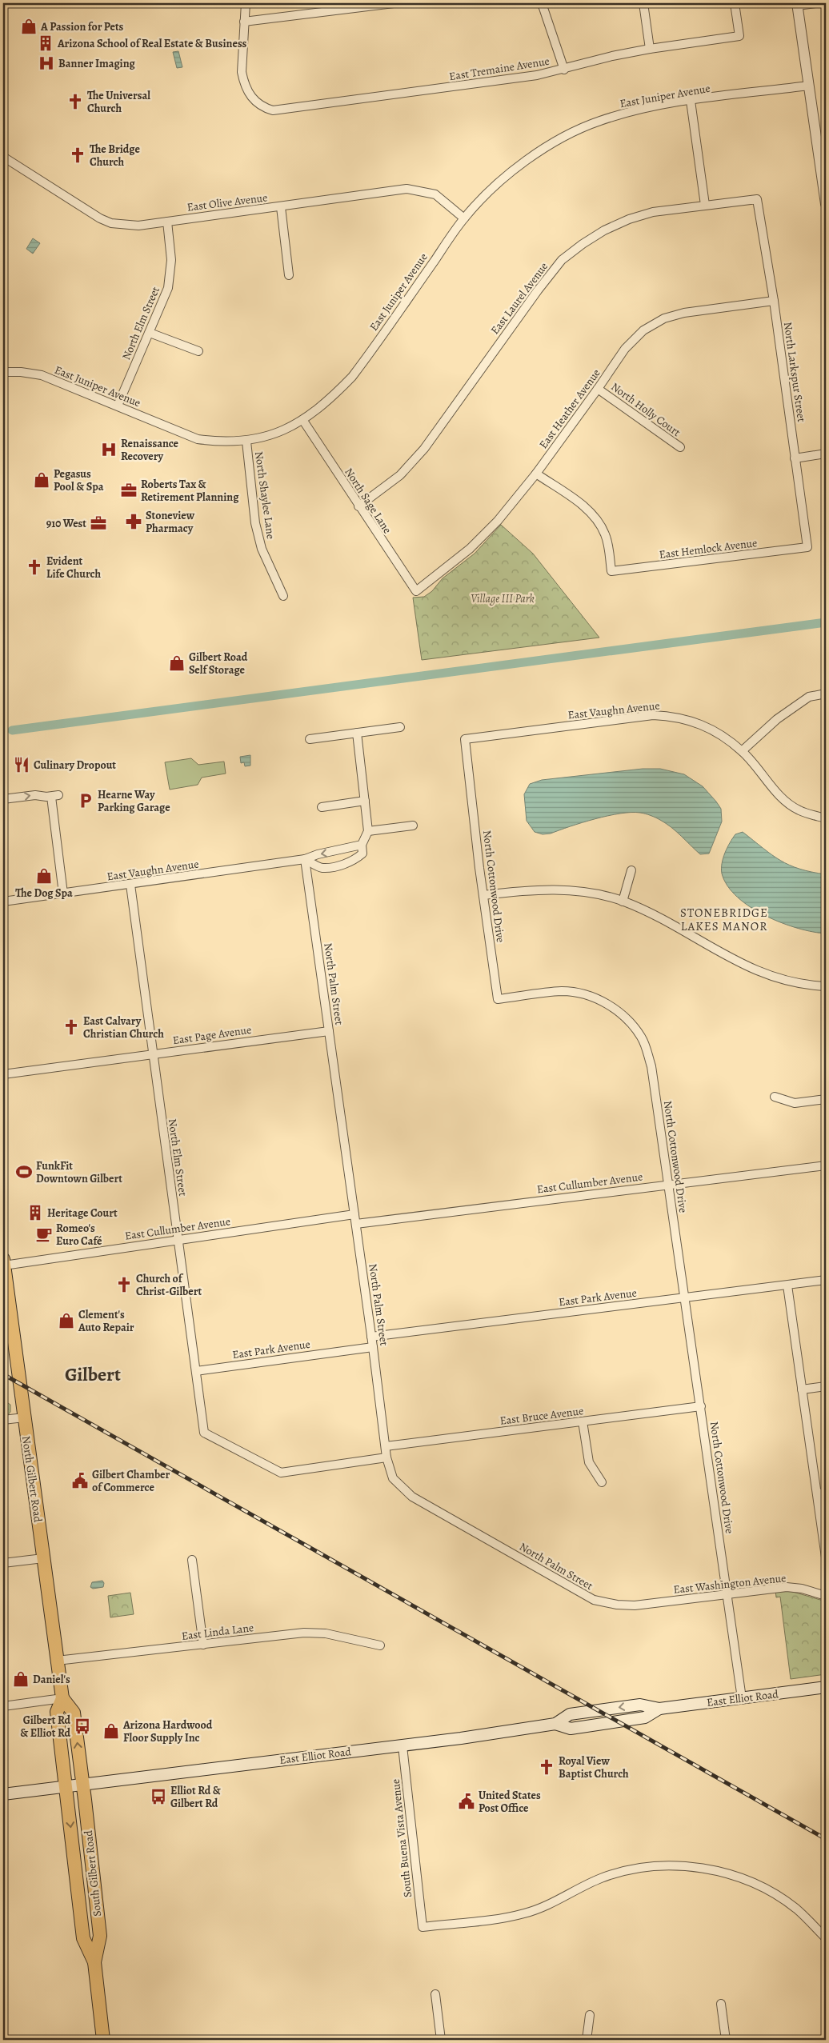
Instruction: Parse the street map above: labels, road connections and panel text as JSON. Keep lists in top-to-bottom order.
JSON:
{
  "streets": {
    "main road": ["North Gilbert Road", "East Elliot Road", "South Gilbert Road"],
    "street": [
      "East Tremaine Avenue",
      "East Juniper Avenue",
      "East Olive Avenue",
      "East Laurel Avenue",
      "North Elm Street",
      "North Larkspur Street",
      "East Heather Avenue",
      "North Holly Court",
      "North Shaylee Lane",
      "North Sage Lane",
      "East Hemlock Avenue",
      "East Vaughn Avenue",
      "North Cottonwood Drive",
      "North Palm Street",
      "East Page Avenue",
      "East Cullumber Avenue",
      "East Park Avenue",
      "East Bruce Avenue",
      "East Washington Avenue",
      "East Linda Lane",
      "South Buena Vista Avenue"
    ]
  },
  "crossings": [
    ["East Juniper Avenue", "East Olive Avenue"],
    ["East Juniper Avenue", "North Elm Street"],
    ["East Juniper Avenue", "North Shaylee Lane"],
    ["East Juniper Avenue", "North Sage Lane"],
    ["East Olive Avenue", "North Elm Street"],
    ["East Laurel Avenue", "North Larkspur Street"],
    ["East Laurel Avenue", "North Sage Lane"],
    ["North Elm Street", "East Vaughn Avenue"],
    ["North Elm Street", "North Palm Street"],
    ["North Elm Street", "East Page Avenue"],
    ["North Elm Street", "East Cullumber Avenue"],
    ["North Elm Street", "East Park Avenue"],
    ["North Larkspur Street", "East Heather Avenue"],
    ["North Larkspur Street", "East Hemlock Avenue"],
    ["East Heather Avenue", "North Holly Court"],
    ["East Heather Avenue", "North Sage Lane"],
    ["East Heather Avenue", "East Hemlock Avenue"],
    ["East Vaughn Avenue", "North Cottonwood Drive"],
    ["East Vaughn Avenue", "North Palm Street"],
    ["North Cottonwood Drive", "East Cullumber Avenue"],
    ["North Cottonwood Drive", "East Park Avenue"],
    ["North Cottonwood Drive", "East Bruce Avenue"],
    ["North Cottonwood Drive", "East Washington Avenue"],
    ["North Cottonwood Drive", "East Elliot Road"],
    ["North Palm Street", "East Page Avenue"],
    ["North Palm Street", "East Cullumber Avenue"],
    ["North Palm Street", "East Park Avenue"],
    ["North Palm Street", "East Bruce Avenue"],
    ["North Palm Street", "East Washington Avenue"],
    ["East Cullumber Avenue", "North Gilbert Road"],
    ["North Gilbert Road", "East Linda Lane"],
    ["North Gilbert Road", "East Elliot Road"],
    ["North Gilbert Road", "South Gilbert Road"],
    ["East Elliot Road", "South Buena Vista Avenue"],
    ["East Elliot Road", "South Gilbert Road"]
  ],
  "districts": ["STONEBRIDGE LAKES MANOR", "Gilbert"],
  "parks": ["Village III Park"],
  "places": {
    "shop": [
      "A Passion for Pets",
      "Pegasus Pool & Spa",
      "Gilbert Road Self Storage",
      "The Dog Spa",
      "Clement's Auto Repair",
      "Daniel's",
      "Arizona Hardwood Floor Supply Inc"
    ],
    "building": ["Arizona School of Real Estate & Business", "Heritage Court"],
    "hospital": ["Banner Imaging", "Renaissance Recovery"],
    "church": [
      "The Universal Church",
      "The Bridge Church",
      "Evident Life Church",
      "East Calvary Christian Church",
      "Church of Christ-Gilbert",
      "Royal View Baptist Church"
    ],
    "office": ["Roberts Tax & Retirement Planning", "910 West"],
    "pharmacy": ["Stoneview Pharmacy"],
    "restaurant": ["Culinary Dropout"],
    "parking": ["Hearne Way Parking Garage"],
    "sports": ["FunkFit Downtown Gilbert"],
    "cafe": ["Romeo's Euro Café"],
    "public building": ["Gilbert Chamber of Commerce", "United States Post Office"],
    "bus stop": ["Gilbert Rd & Elliot Rd", "Elliot Rd & Gilbert Rd"]
  }
}
